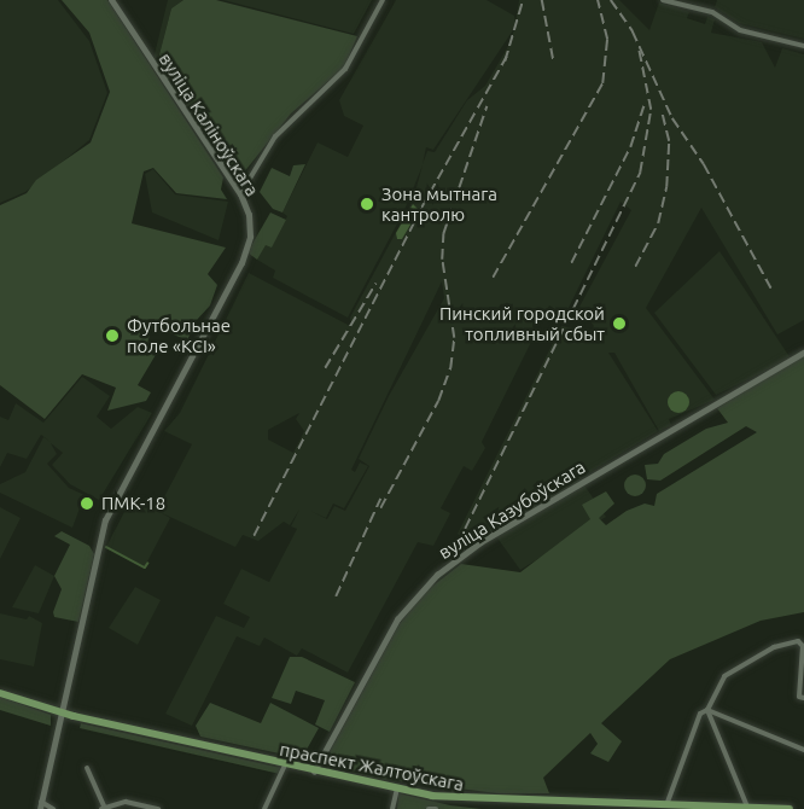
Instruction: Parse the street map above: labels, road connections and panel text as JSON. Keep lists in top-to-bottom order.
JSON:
{
  "streets": {
    "main road": ["праспект Жалтоўскага"],
    "street": ["вуліца Каліноўскага", "вуліца Казубоўскага"]
  },
  "crossings": [
    ["вуліца Каліноўскага", "праспект Жалтоўскага"],
    ["вуліца Казубоўскага", "праспект Жалтоўскага"]
  ],
  "places": [
    "Зона мытнага кантролю",
    "Пинский городской топливный сбыт",
    "Футбольнае поле «КСІ»",
    "ПМК-18"
  ]
}
